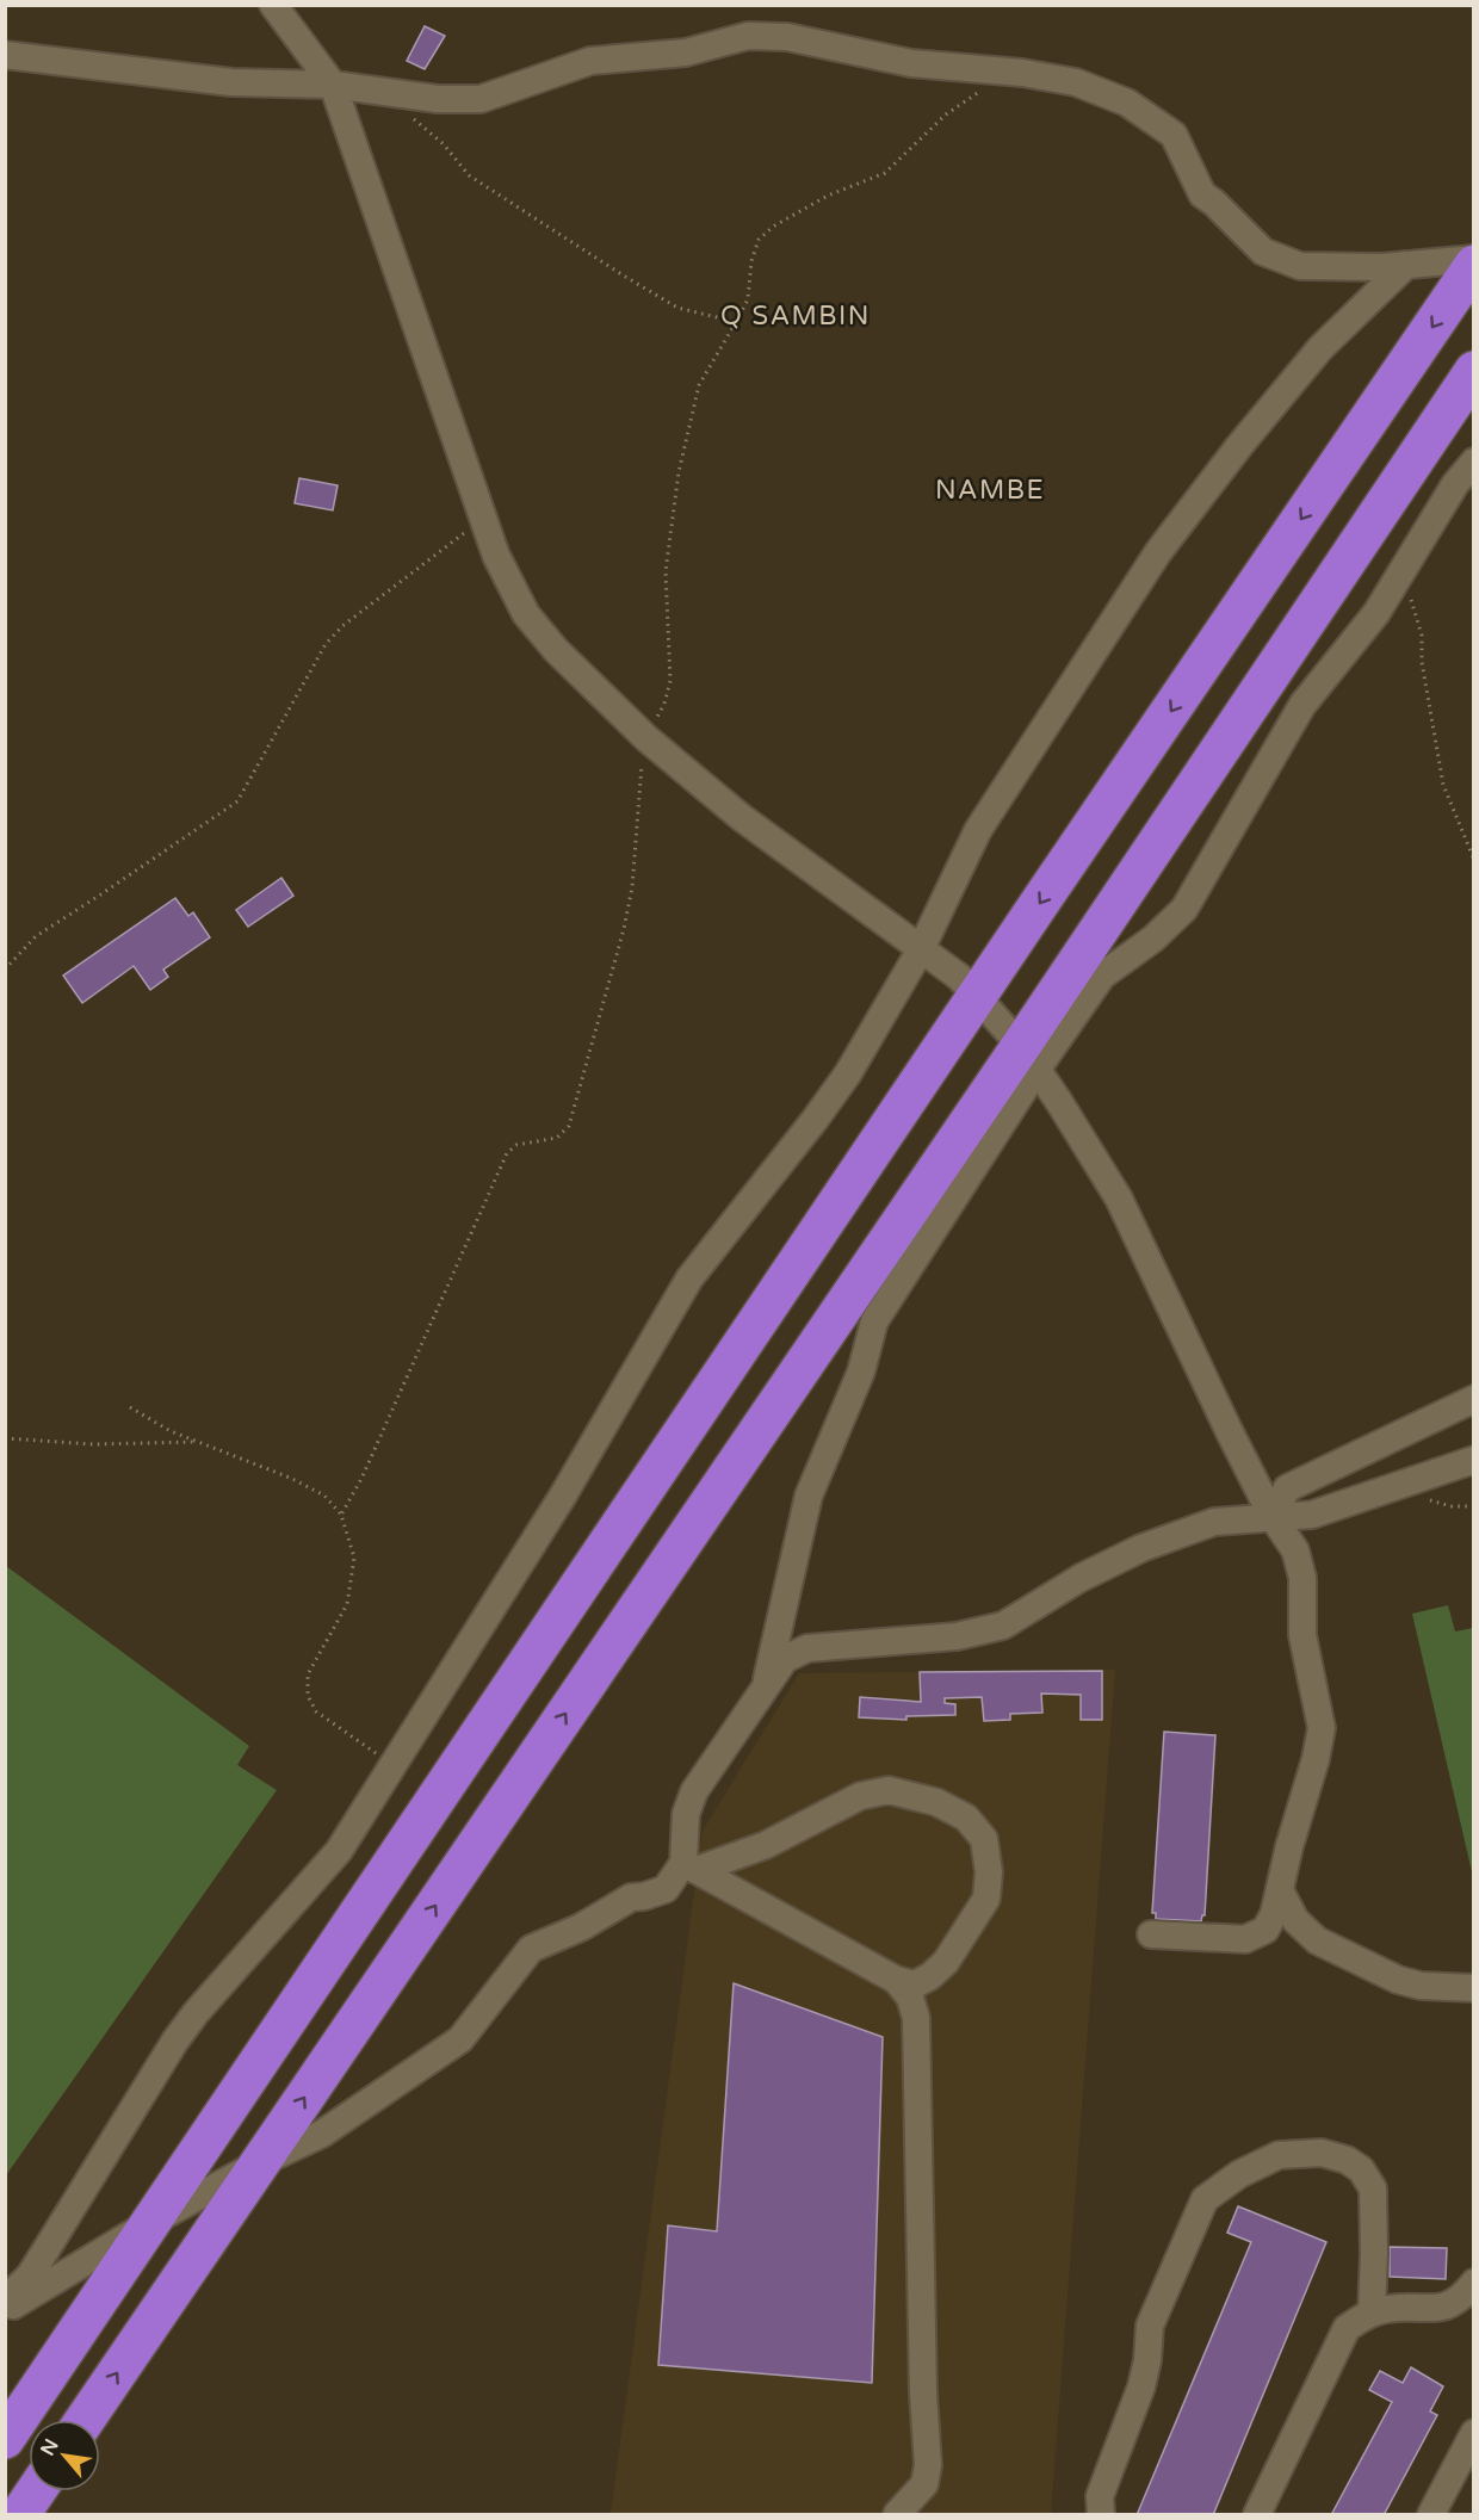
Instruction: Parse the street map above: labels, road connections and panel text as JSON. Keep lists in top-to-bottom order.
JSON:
{
  "districts": ["Q SAMBIN", "NAMBE"],
  "north": "top left"
}
